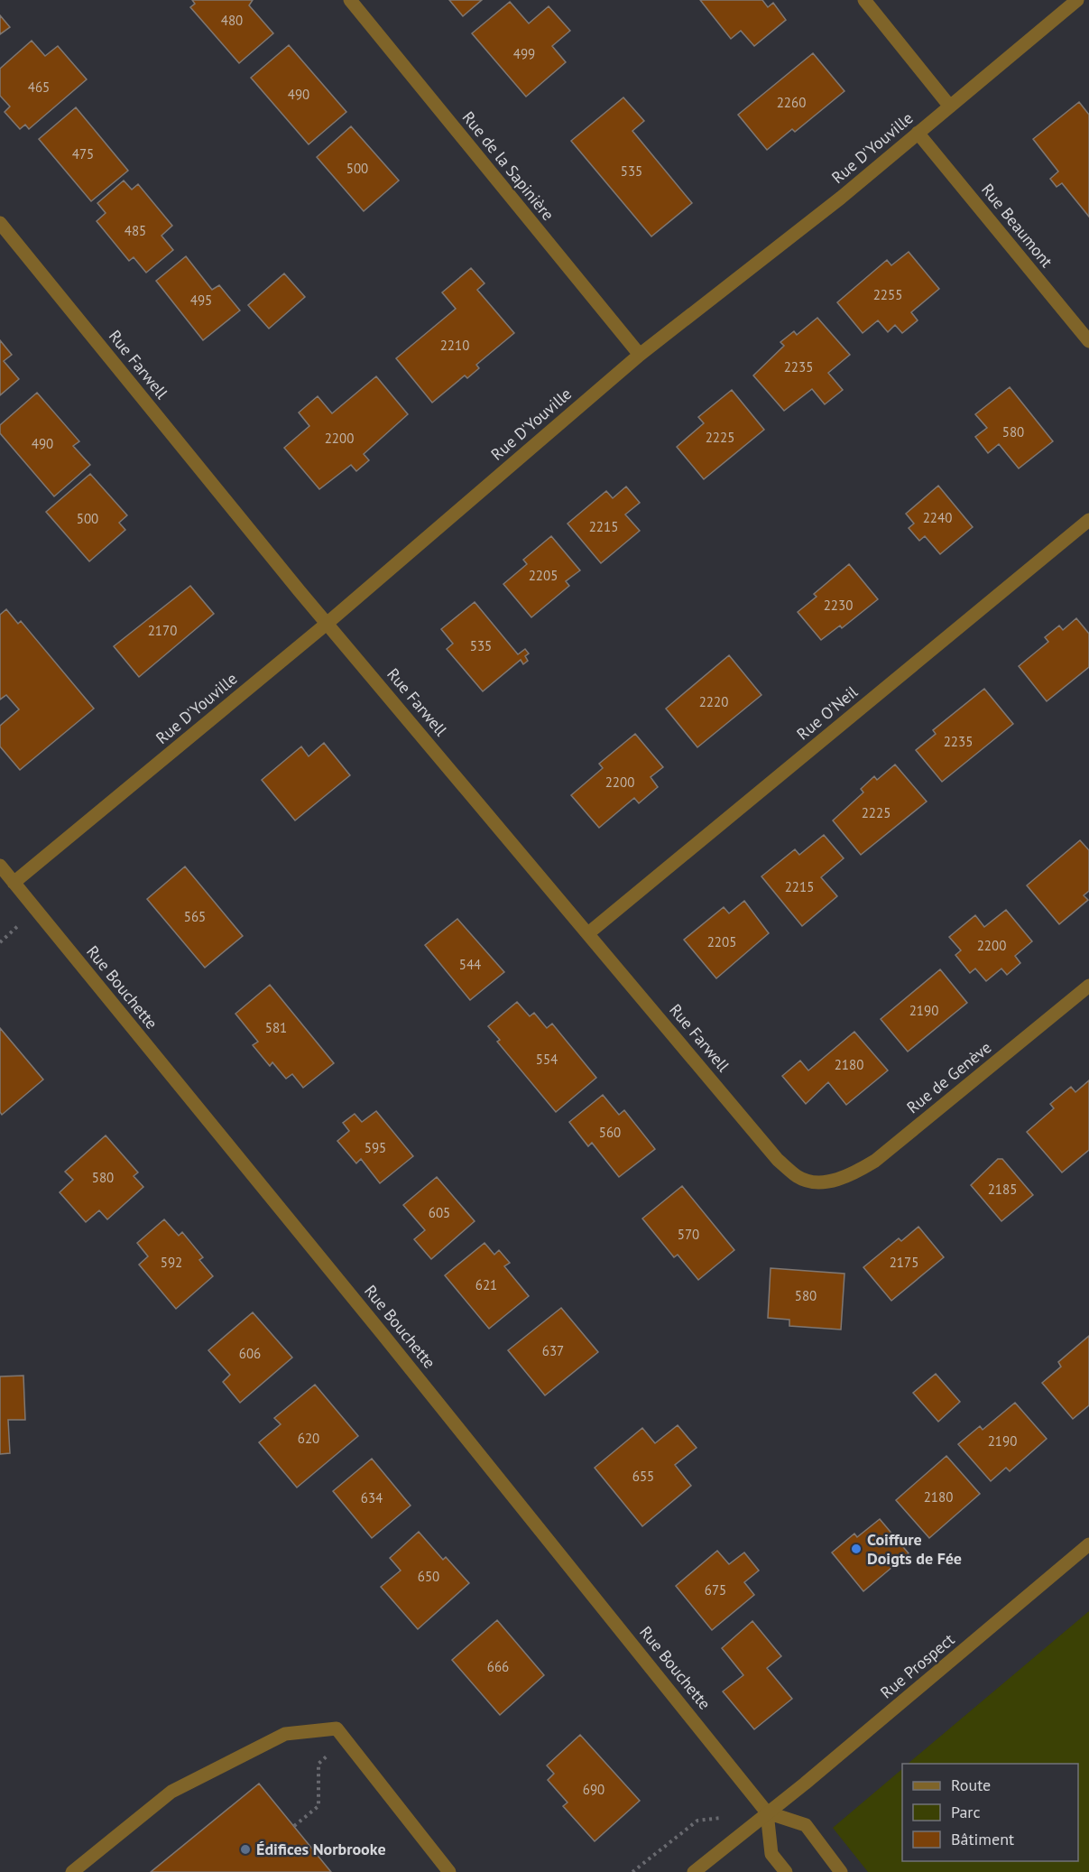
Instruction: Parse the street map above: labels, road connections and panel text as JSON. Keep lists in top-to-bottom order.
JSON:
{
  "streets": {
    "street": [
      "Rue D'Youville",
      "Rue de la Sapinière",
      "Rue Beaumont",
      "Rue Farwell",
      "Rue O'Neil",
      "Rue Bouchette",
      "Rue de Genève",
      "Rue Prospect"
    ]
  },
  "crossings": [
    ["Rue D'Youville", "Rue de la Sapinière"],
    ["Rue D'Youville", "Rue Beaumont"],
    ["Rue D'Youville", "Rue Farwell"],
    ["Rue D'Youville", "Rue Bouchette"],
    ["Rue Farwell", "Rue O'Neil"],
    ["Rue Farwell", "Rue de Genève"],
    ["Rue Bouchette", "Rue Prospect"]
  ],
  "places": ["Coiffure Doigts de Fée", "Édifices Norbrooke"],
  "house_numbers": [
    "480",
    "499",
    "465",
    "490",
    "2260",
    "475",
    "500",
    "535",
    "485",
    "2255",
    "495",
    "2210",
    "2235",
    "580",
    "2225",
    "2200",
    "490",
    "2240",
    "500",
    "2215",
    "2205",
    "2230",
    "2170",
    "535",
    "2220",
    "2235",
    "2200",
    "2225",
    "2215",
    "565",
    "2205",
    "2200",
    "544",
    "2190",
    "581",
    "554",
    "2180",
    "560",
    "595",
    "580",
    "2185",
    "605",
    "570",
    "592",
    "2175",
    "621",
    "580",
    "637",
    "606",
    "620",
    "2190",
    "655",
    "2180",
    "634",
    "650",
    "675",
    "666",
    "690"
  ],
  "legend": ["Route", "Parc", "Bâtiment"]
}
